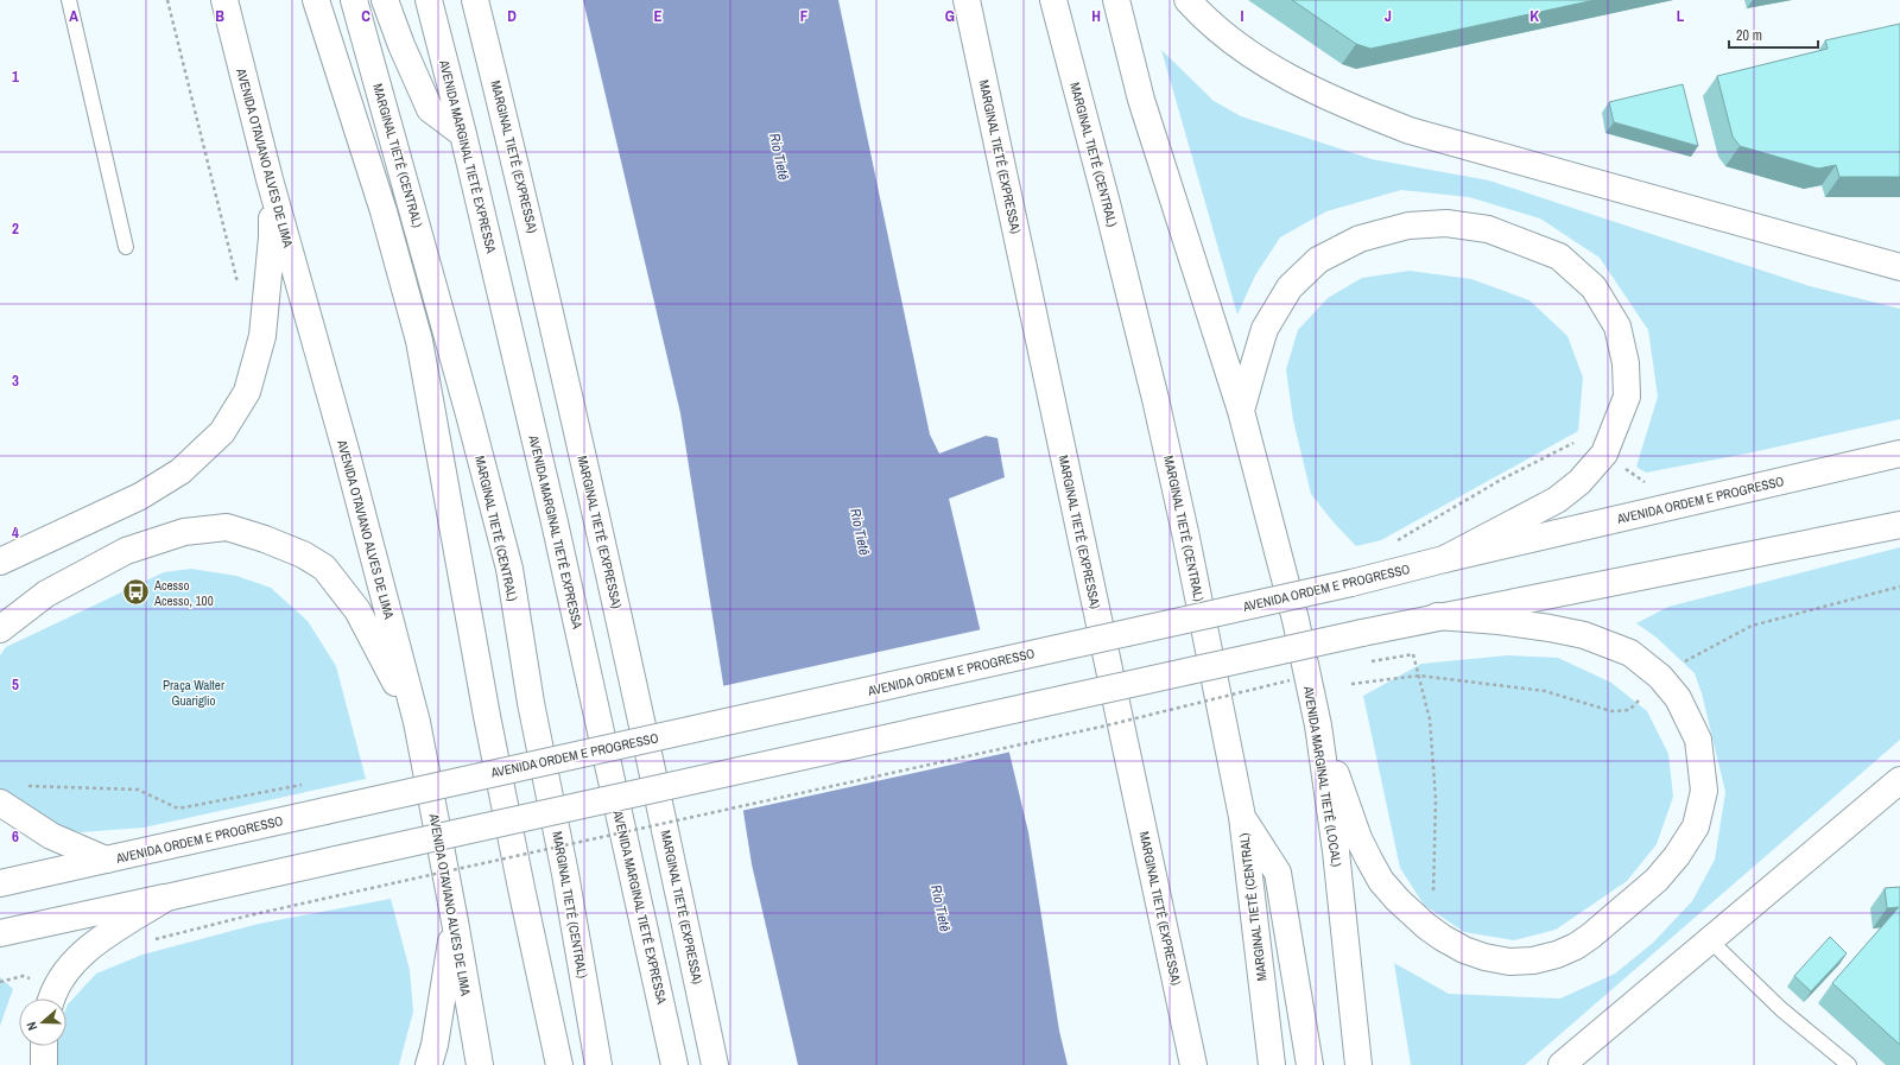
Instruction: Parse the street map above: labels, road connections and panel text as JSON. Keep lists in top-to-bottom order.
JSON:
{
  "streets": {
    "main road": [
      "MARGINAL TIETÊ (CENTRAL)",
      "AVENIDA MARGINAL TIETÊ EXPRESSA",
      "MARGINAL TIETÊ (EXPRESSA)",
      "AVENIDA OTAVIANO ALVES DE LIMA",
      "AVENIDA ORDEM E PROGRESSO",
      "AVENIDA MARGINAL TIETÊ (LOCAL)"
    ]
  },
  "water": ["Rio Tietê"],
  "parks": ["Praça Walter Guariglio"],
  "places": {
    "bus stop": ["Acesso Acesso, 100"]
  },
  "scale_bar": "20 m",
  "north": "left",
  "grid": {
    "columns": [
      "A",
      "B",
      "C",
      "D",
      "E",
      "F",
      "G",
      "H",
      "I",
      "J",
      "K",
      "L"
    ],
    "rows": [
      "1",
      "2",
      "3",
      "4",
      "5",
      "6"
    ]
  }
}
